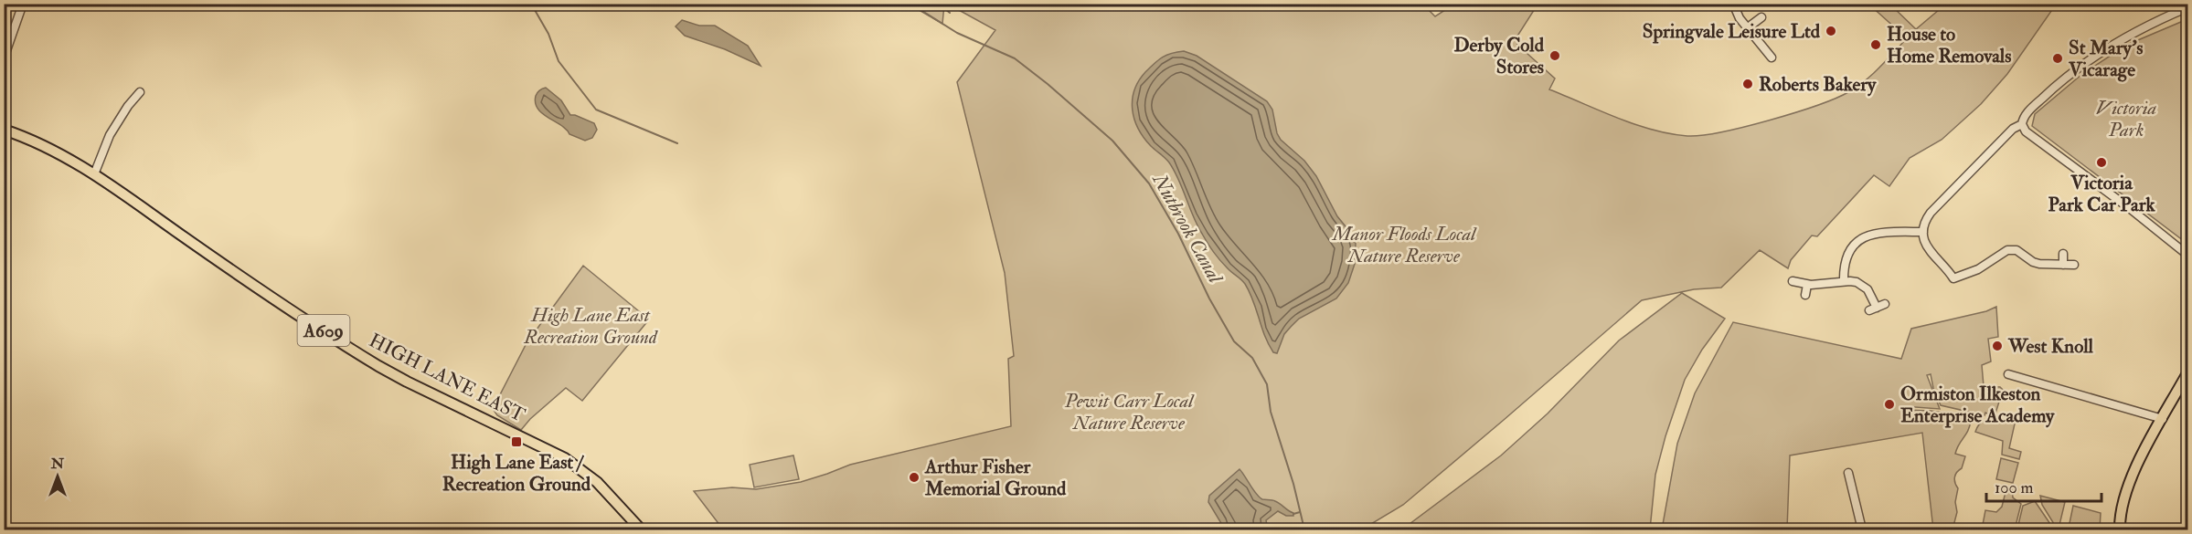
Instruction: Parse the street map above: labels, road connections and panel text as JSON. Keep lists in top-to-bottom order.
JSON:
{
  "streets": {
    "main road": ["A609", "HIGH LANE EAST"]
  },
  "water": ["Nutbrook Canal"],
  "parks": [
    "Victoria Park",
    "Manor Floods Local Nature Reserve",
    "High Lane East Recreation Ground",
    "Pewit Carr Local Nature Reserve"
  ],
  "places": {
    "other": [
      "Springvale Leisure Ltd",
      "House to Home Removals",
      "Derby Cold Stores",
      "St Mary's Vicarage",
      "Roberts Bakery",
      "Victoria Park Car Park",
      "West Knoll",
      "Ormiston Ilkeston Enterprise Academy",
      "Arthur Fisher Memorial Ground"
    ],
    "transit": ["High Lane East / Recreation Ground"]
  },
  "scale_bar": "100 m",
  "north": "top"
}
